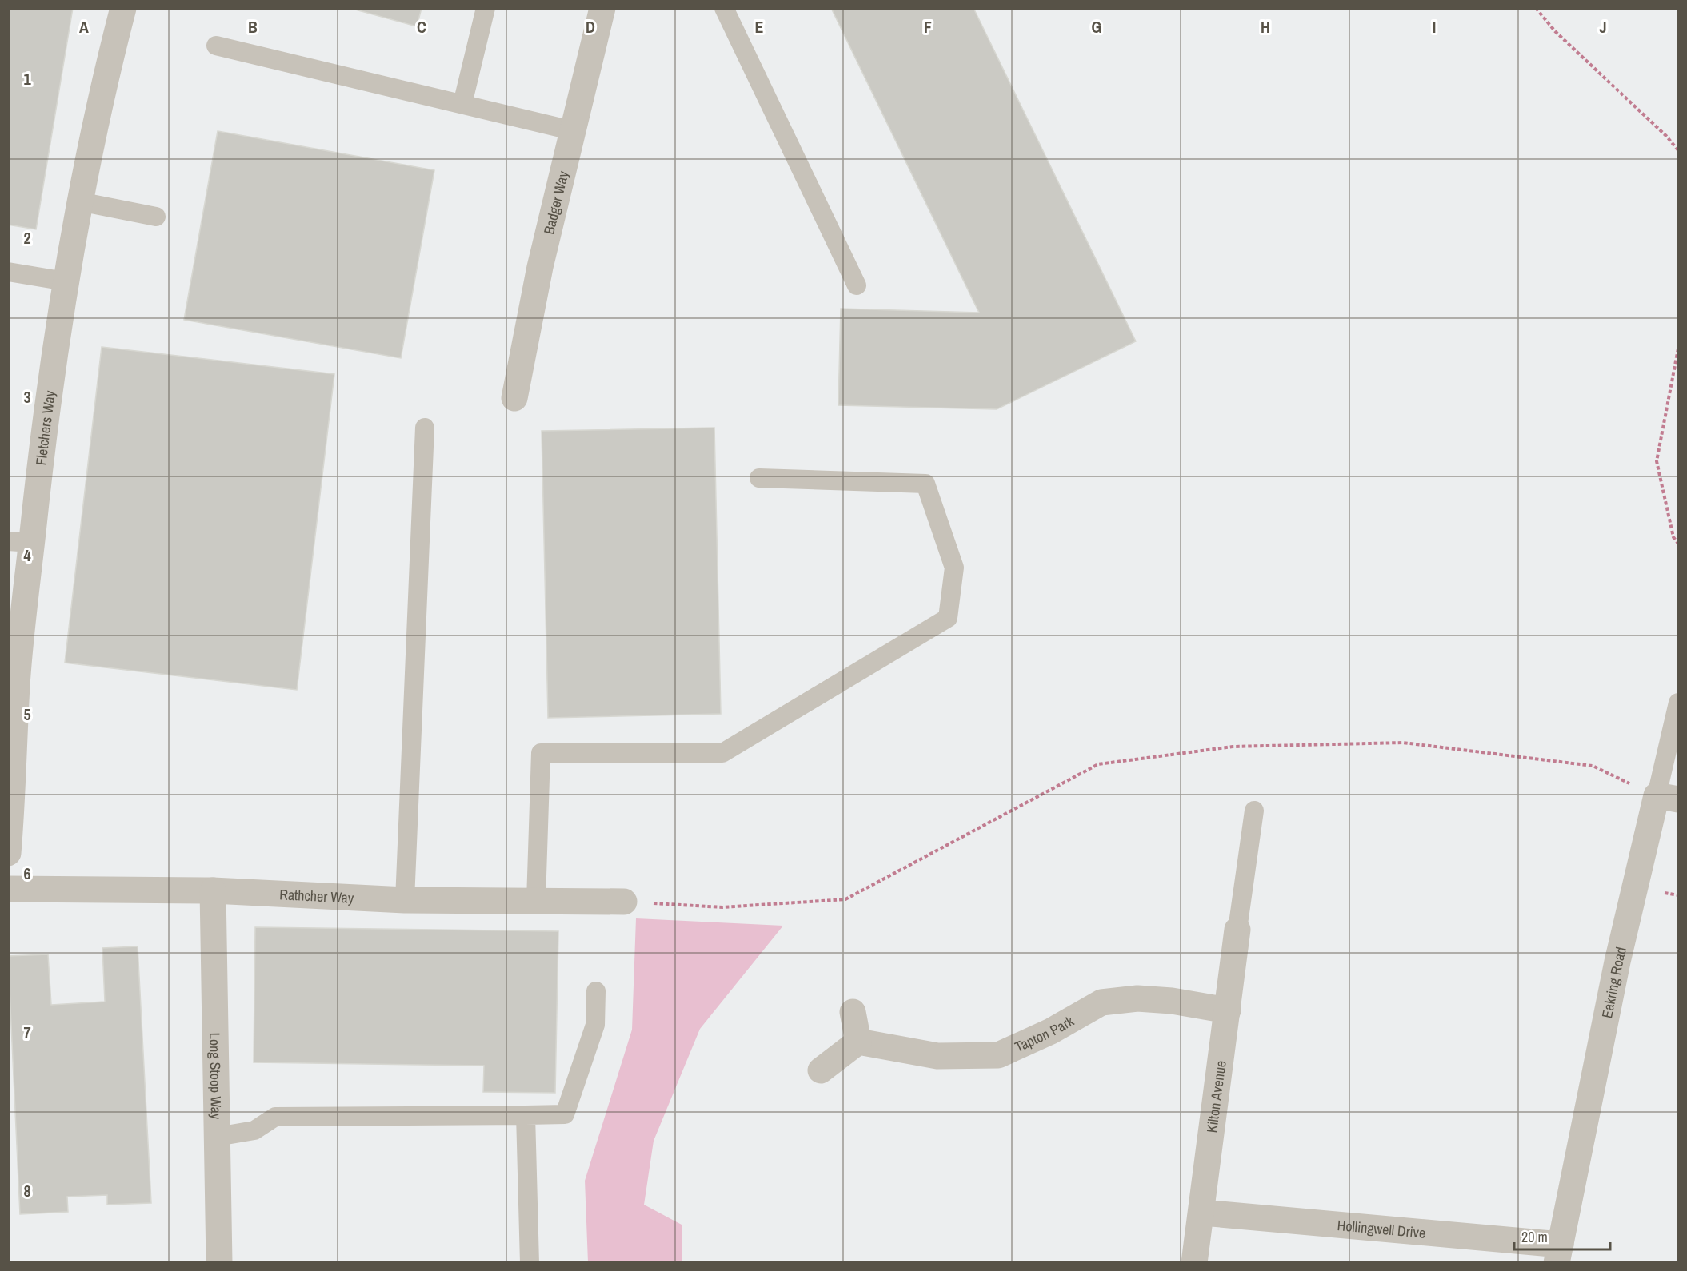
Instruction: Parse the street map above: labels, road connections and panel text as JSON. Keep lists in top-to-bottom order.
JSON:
{
  "streets": {
    "street": [
      "Badger Way",
      "Fletchers Way",
      "Rathcher Way",
      "Eakring Road",
      "Tapton Park",
      "Long Stoop Way",
      "Kilton Avenue",
      "Hollingwell Drive"
    ]
  },
  "crossings": [
    ["Rathcher Way", "Long Stoop Way"],
    ["Eakring Road", "Hollingwell Drive"],
    ["Tapton Park", "Kilton Avenue"],
    ["Kilton Avenue", "Hollingwell Drive"]
  ],
  "scale_bar": "20 m",
  "grid": {
    "columns": [
      "A",
      "B",
      "C",
      "D",
      "E",
      "F",
      "G",
      "H",
      "I",
      "J"
    ],
    "rows": [
      "1",
      "2",
      "3",
      "4",
      "5",
      "6",
      "7",
      "8"
    ]
  }
}
